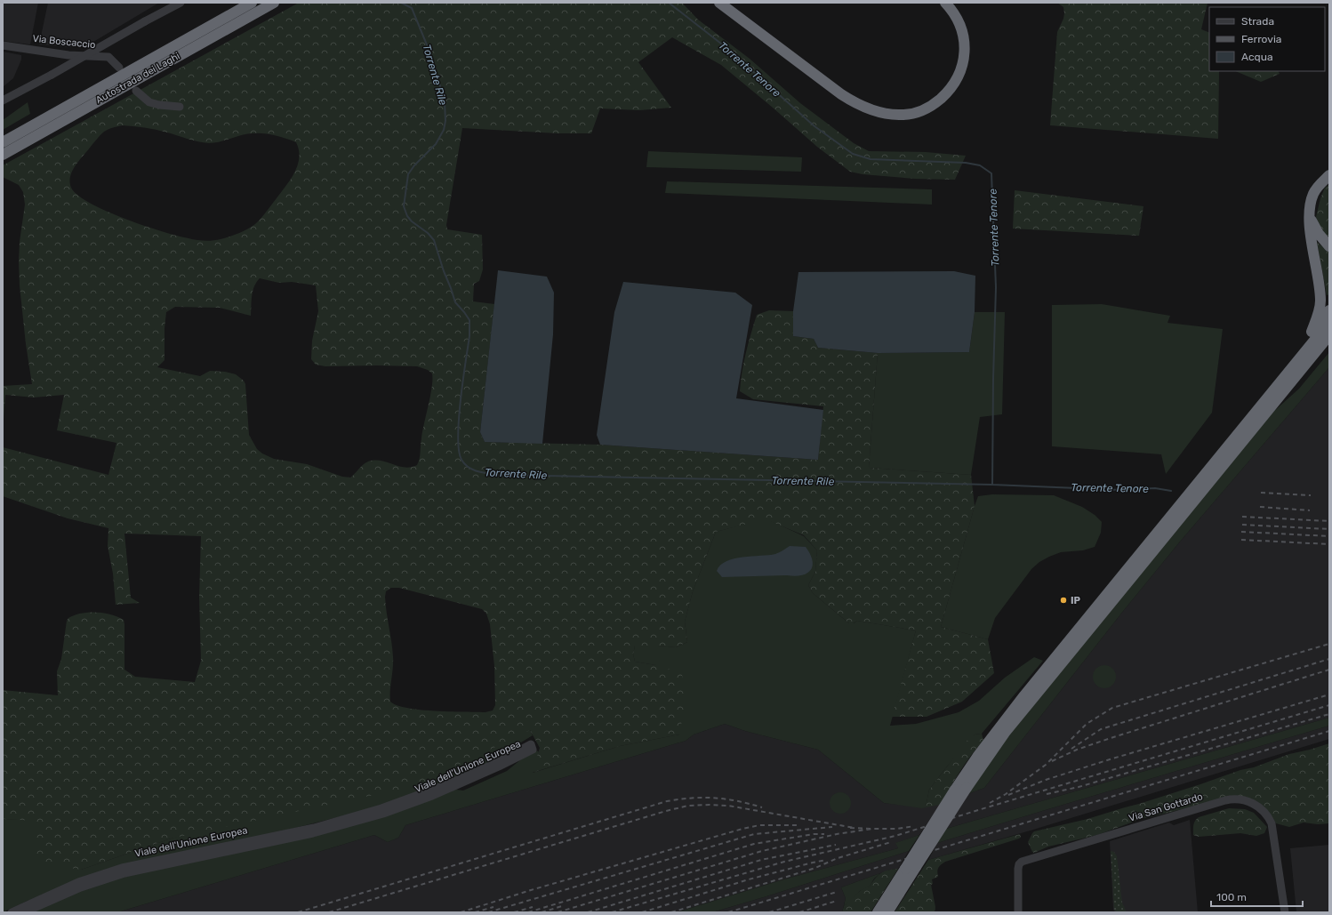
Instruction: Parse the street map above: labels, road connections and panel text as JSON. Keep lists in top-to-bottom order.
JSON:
{
  "streets": {
    "highway": ["Autostrada dei Laghi"],
    "street": ["Via Boscaccio", "Viale dell'Unione Europea", "Via San Gottardo"]
  },
  "water": ["Torrente Tenore", "Torrente Rile"],
  "places": ["IP"],
  "legend": ["Strada", "Ferrovia", "Acqua"],
  "scale_bar": "100 m"
}
